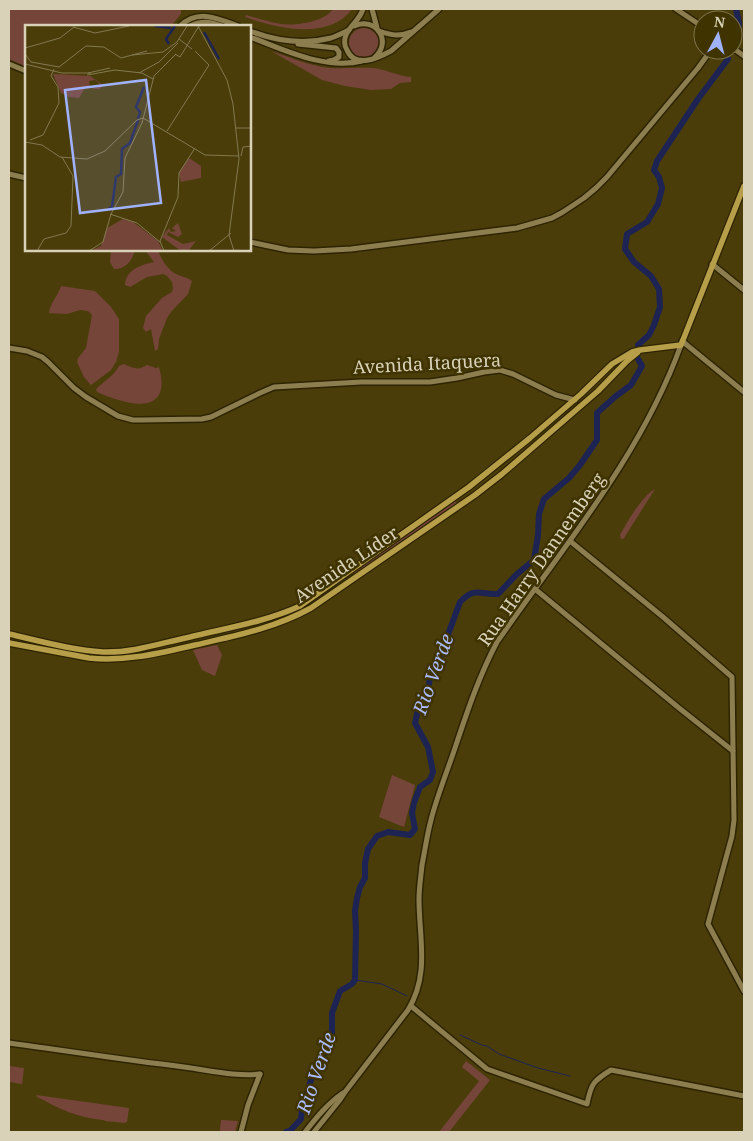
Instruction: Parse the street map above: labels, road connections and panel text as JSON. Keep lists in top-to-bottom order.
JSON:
{
  "streets": {
    "main road": ["Avenida Líder"],
    "street": ["Avenida Itaquera", "Rua Harry Dannemberg"]
  },
  "crossings": [
    ["Avenida Itaquera", "Avenida Líder"]
  ],
  "water": ["Rio Verde"],
  "north": "top"
}
